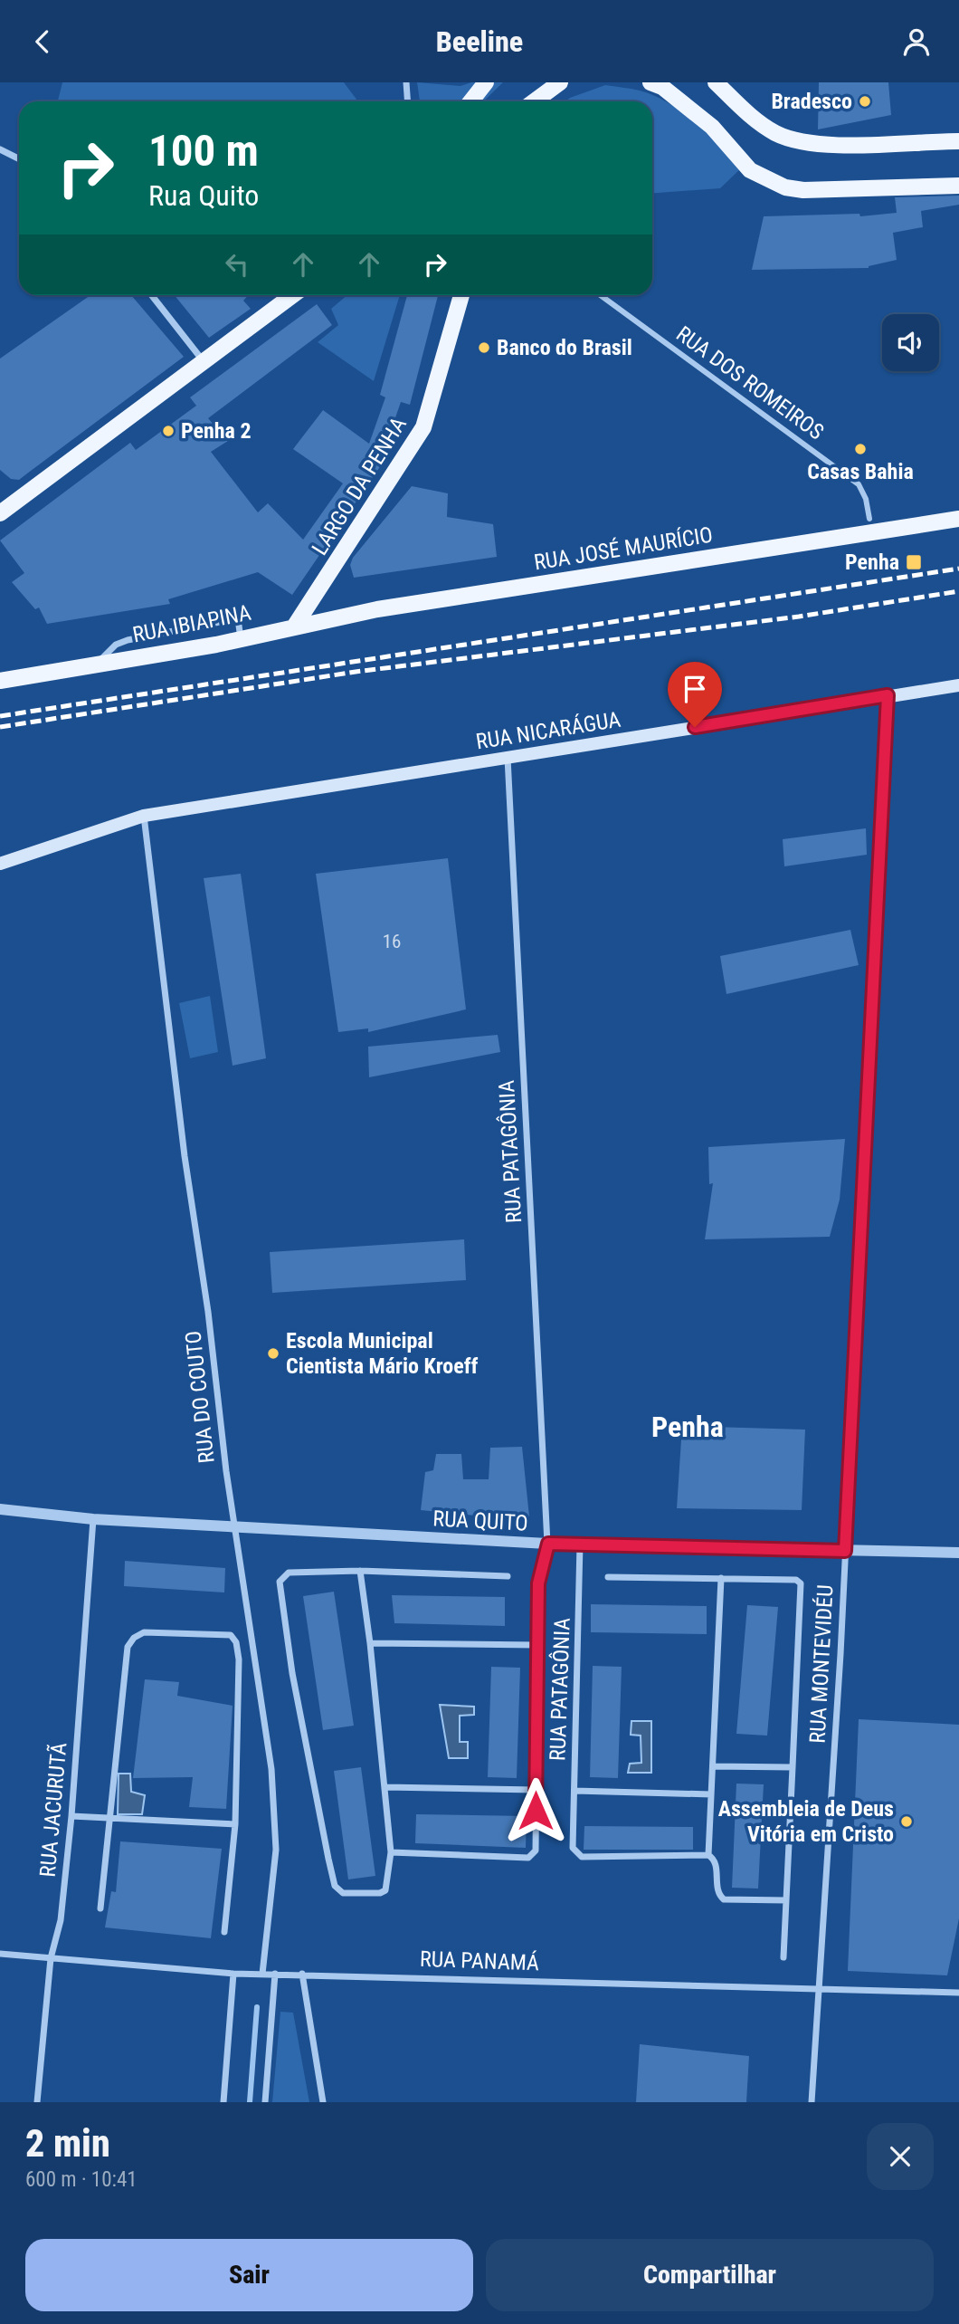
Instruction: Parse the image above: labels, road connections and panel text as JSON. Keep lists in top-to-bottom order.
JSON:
{
  "streets": {
    "main road": [
      "LARGO DA PENHA",
      "RUA JOSÉ MAURÍCIO",
      "RUA IBIAPINA",
      "RUA NICARÁGUA"
    ],
    "street": [
      "RUA DOS ROMEIROS",
      "RUA PATAGÔNIA",
      "RUA DO COUTO",
      "RUA QUITO",
      "RUA MONTEVIDÉU",
      "RUA JACURUTÃ",
      "RUA PANAMÁ"
    ]
  },
  "crossings": [
    ["LARGO DA PENHA", "RUA JOSÉ MAURÍCIO"],
    ["LARGO DA PENHA", "RUA IBIAPINA"],
    ["RUA JOSÉ MAURÍCIO", "RUA IBIAPINA"],
    ["RUA NICARÁGUA", "RUA PATAGÔNIA"],
    ["RUA NICARÁGUA", "RUA DO COUTO"],
    ["RUA NICARÁGUA", "RUA MONTEVIDÉU"],
    ["RUA PATAGÔNIA", "RUA QUITO"],
    ["RUA DO COUTO", "RUA QUITO"],
    ["RUA DO COUTO", "RUA PANAMÁ"],
    ["RUA QUITO", "RUA MONTEVIDÉU"],
    ["RUA QUITO", "RUA JACURUTÃ"],
    ["RUA MONTEVIDÉU", "RUA PANAMÁ"],
    ["RUA JACURUTÃ", "RUA PANAMÁ"]
  ],
  "districts": ["Penha"],
  "places": {
    "other": [
      "Bradesco",
      "Banco do Brasil",
      "Penha 2",
      "Casas Bahia",
      "Escola Municipal Cientista Mário Kroeff",
      "Assembleia de Deus Vitória em Cristo"
    ],
    "transit": ["Penha"]
  },
  "house_numbers": ["16"],
  "page": {
    "header": "Beeline",
    "turn": ["100 m", "Rua Quito"],
    "heading": ["2 min", "600 m · 10:41"],
    "buttons": ["Sair", "Compartilhar"]
  }
}
